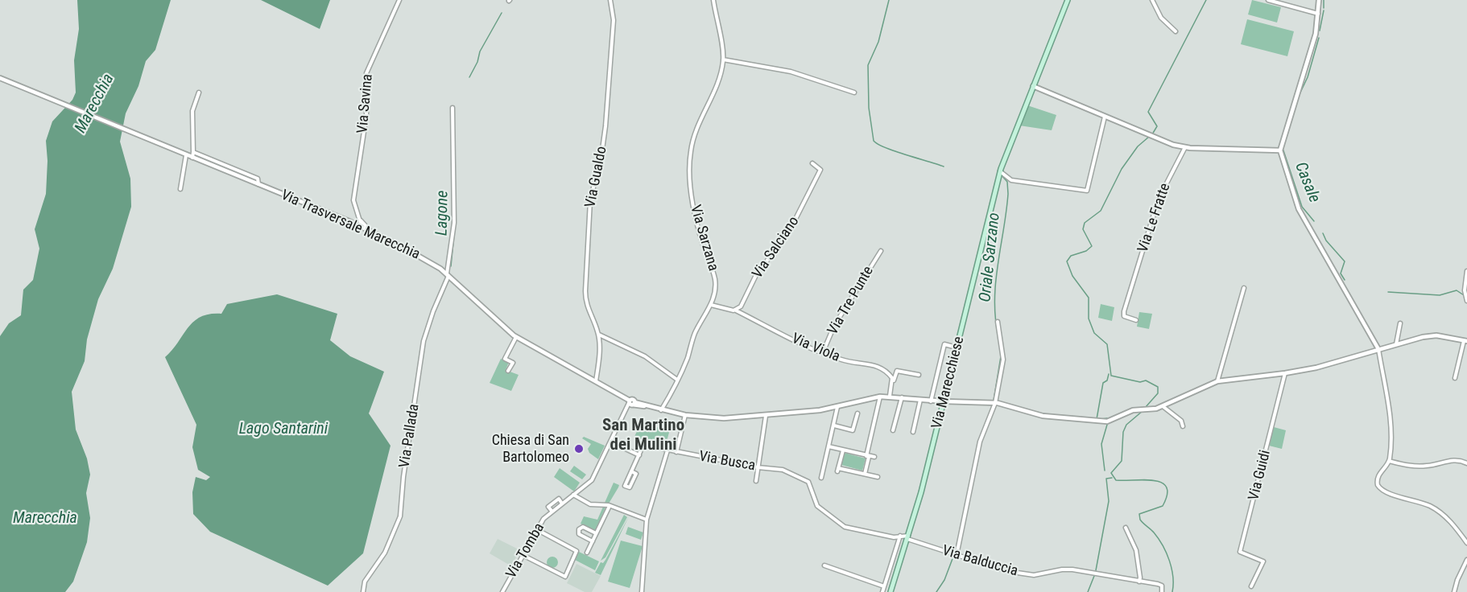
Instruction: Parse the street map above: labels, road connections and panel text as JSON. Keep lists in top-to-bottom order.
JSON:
{
  "streets": {
    "main road": ["Via Marecchiese"],
    "street": [
      "Via Savina",
      "Via Gualdo",
      "Via Le Fratte",
      "Via Trasversale Marecchia",
      "Via Sarzana",
      "Via Salciano",
      "Via Tre Punte",
      "Via Viola",
      "Via Pallada",
      "Via Busca",
      "Via Guidi",
      "Via Tomba",
      "Via Balduccia"
    ]
  },
  "crossings": [
    ["Via Savina", "Via Trasversale Marecchia"],
    ["Via Gualdo", "Via Trasversale Marecchia"],
    ["Via Trasversale Marecchia", "Via Sarzana"],
    ["Via Trasversale Marecchia", "Via Pallada"],
    ["Via Trasversale Marecchia", "Via Tomba"],
    ["Via Salciano", "Via Viola"],
    ["Via Tre Punte", "Via Viola"],
    ["Via Marecchiese", "Via Busca"],
    ["Via Marecchiese", "Via Balduccia"],
    ["Via Busca", "Via Balduccia"]
  ],
  "districts": ["San Martino dei Mulini"],
  "water": [
    "Marecchia",
    "Casale",
    "Lagone",
    "Oriale Sarzano",
    "Lago Santarini"
  ],
  "places": ["Chiesa di San Bartolomeo"]
}
